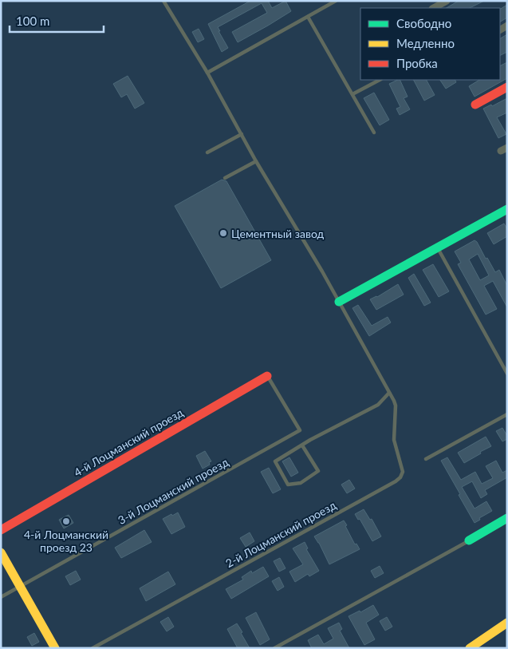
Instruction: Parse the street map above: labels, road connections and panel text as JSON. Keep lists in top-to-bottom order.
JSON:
{
  "streets": {
    "street": ["4-й Лоцманский проезд"],
    "lane": ["3-й Лоцманский проезд", "2-й Лоцманский проезд"]
  },
  "crossings": [
    ["4-й Лоцманский проезд", "3-й Лоцманский проезд"]
  ],
  "places": ["Цементный завод", "4-й Лоцманский проезд 23"],
  "legend": ["Свободно", "Медленно", "Пробка"],
  "scale_bar": "100 m"
}
